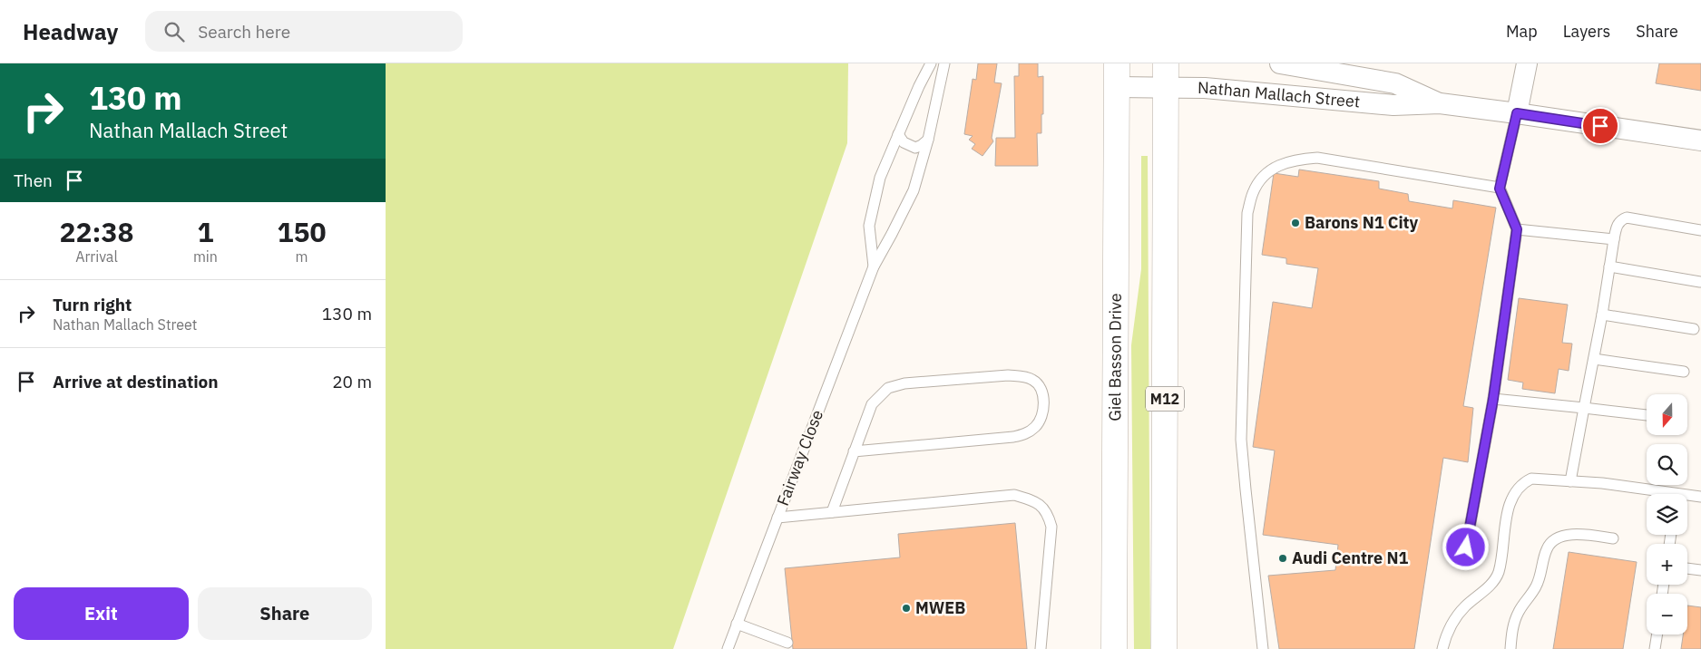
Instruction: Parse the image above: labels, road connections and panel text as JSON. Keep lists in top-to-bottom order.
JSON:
{
  "streets": {
    "main road": ["Giel Basson Drive", "M12"],
    "street": ["Nathan Mallach Street"],
    "lane": ["Fairway Close"]
  },
  "crossings": [
    ["Nathan Mallach Street", "Giel Basson Drive"],
    ["Nathan Mallach Street", "M12"]
  ],
  "places": ["Barons N1 City", "Audi Centre N1", "MWEB"],
  "north": "bottom",
  "page": {
    "header": "Headway",
    "search": "Search here",
    "nav": ["Map", "Layers", "Share"],
    "turn": ["130 m", "Nathan Mallach Street"],
    "then": "Then",
    "eta": [
      "22:38",
      "Arrival",
      "1",
      "min",
      "150",
      "m"
    ],
    "list": [
      {
        "name": "Turn right",
        "note": "Nathan Mallach Street",
        "value": "130 m"
      },
      {
        "name": "Arrive at destination",
        "value": "20 m"
      }
    ],
    "map_buttons": ["+", "−"],
    "buttons": ["Exit", "Share"]
  }
}
